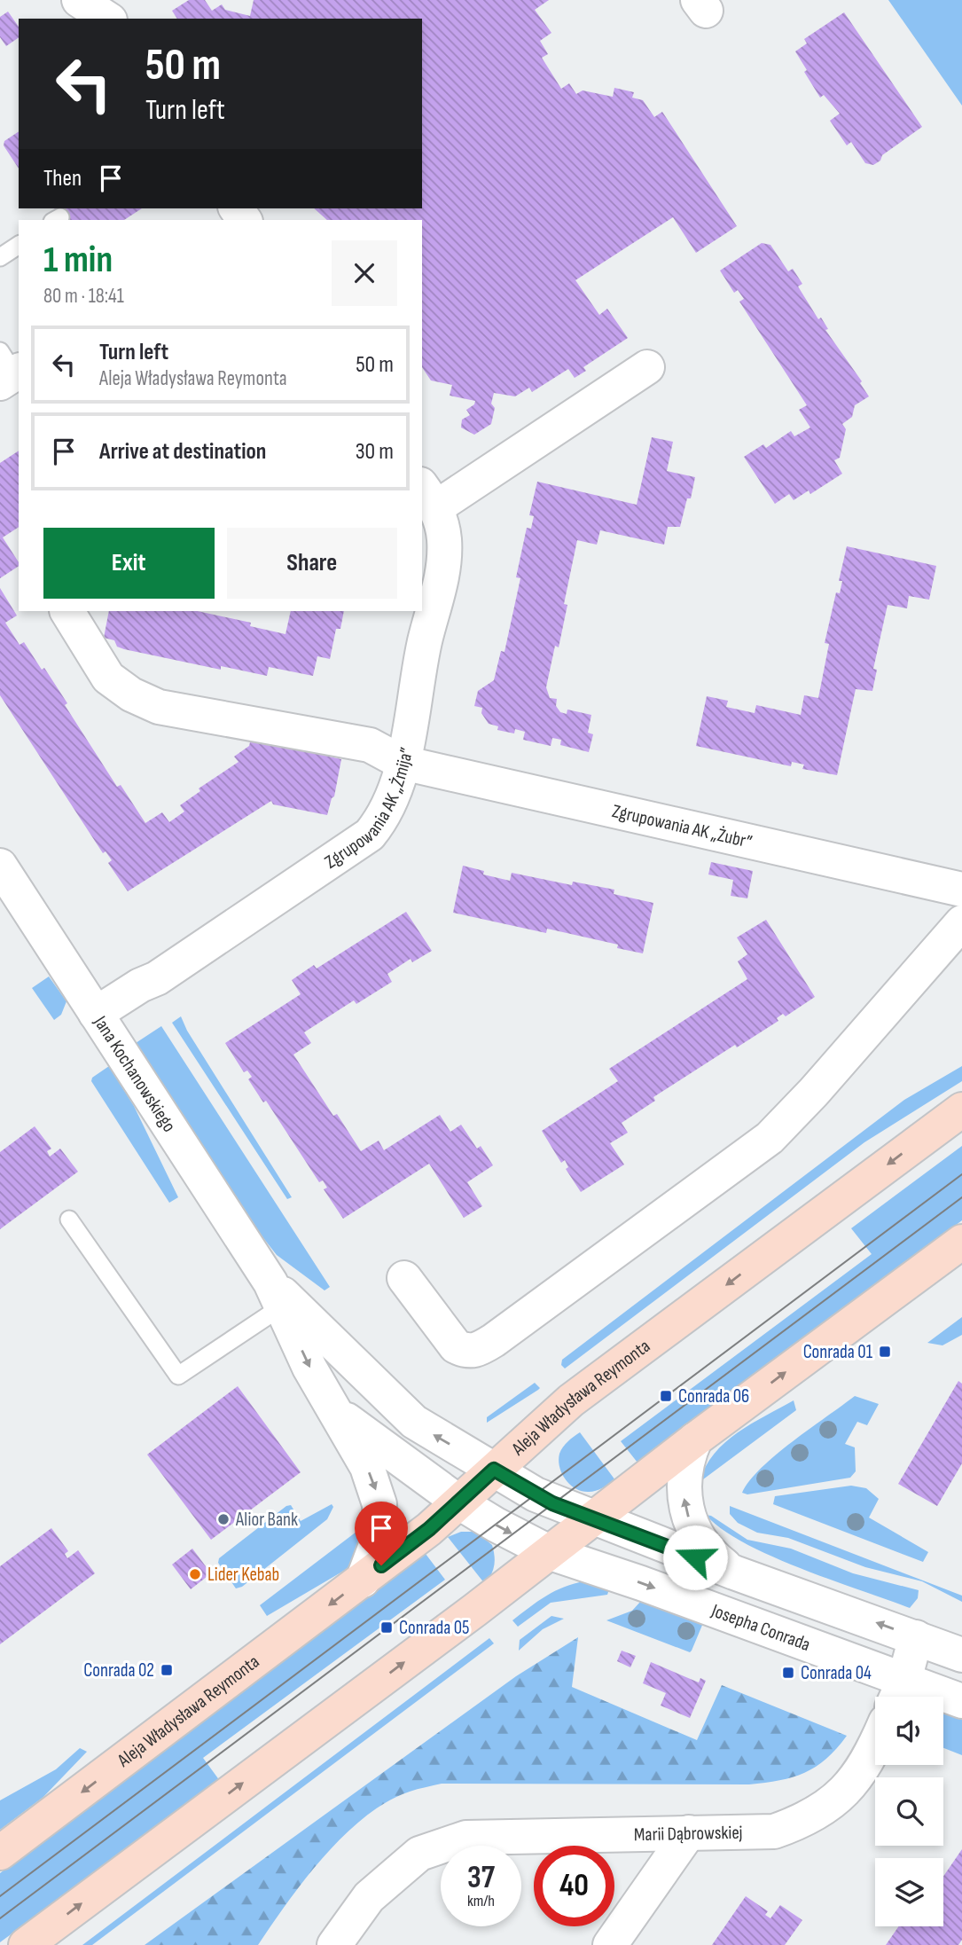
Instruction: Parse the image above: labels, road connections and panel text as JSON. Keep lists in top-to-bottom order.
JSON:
{
  "streets": {
    "main road": ["Aleja Władysława Reymonta"],
    "street": [
      "Zgrupowania AK „Żmija”",
      "Zgrupowania AK „Żubr”",
      "Jana Kochanowskiego",
      "Josepha Conrada",
      "Marii Dąbrowskiej"
    ]
  },
  "crossings": [
    ["Zgrupowania AK „Żmija”", "Zgrupowania AK „Żubr”"],
    ["Zgrupowania AK „Żmija”", "Jana Kochanowskiego"],
    ["Jana Kochanowskiego", "Aleja Władysława Reymonta"],
    ["Jana Kochanowskiego", "Josepha Conrada"],
    ["Aleja Władysława Reymonta", "Josepha Conrada"]
  ],
  "places": {
    "transit": [
      "Conrada 01",
      "Conrada 06",
      "Conrada 05",
      "Conrada 02",
      "Conrada 04"
    ],
    "other": ["Alior Bank", "Lider Kebab"]
  },
  "page": {
    "turn": ["50 m", "Turn left"],
    "then": "Then",
    "heading": ["1 min", "80 m · 18:41"],
    "list": [
      {
        "name": "Turn left",
        "note": "Aleja Władysława Reymonta",
        "value": "50 m"
      },
      {
        "name": "Arrive at destination",
        "value": "30 m"
      }
    ],
    "buttons": ["Exit", "Share"],
    "speed": "37 km/h",
    "limit": "40"
  }
}
